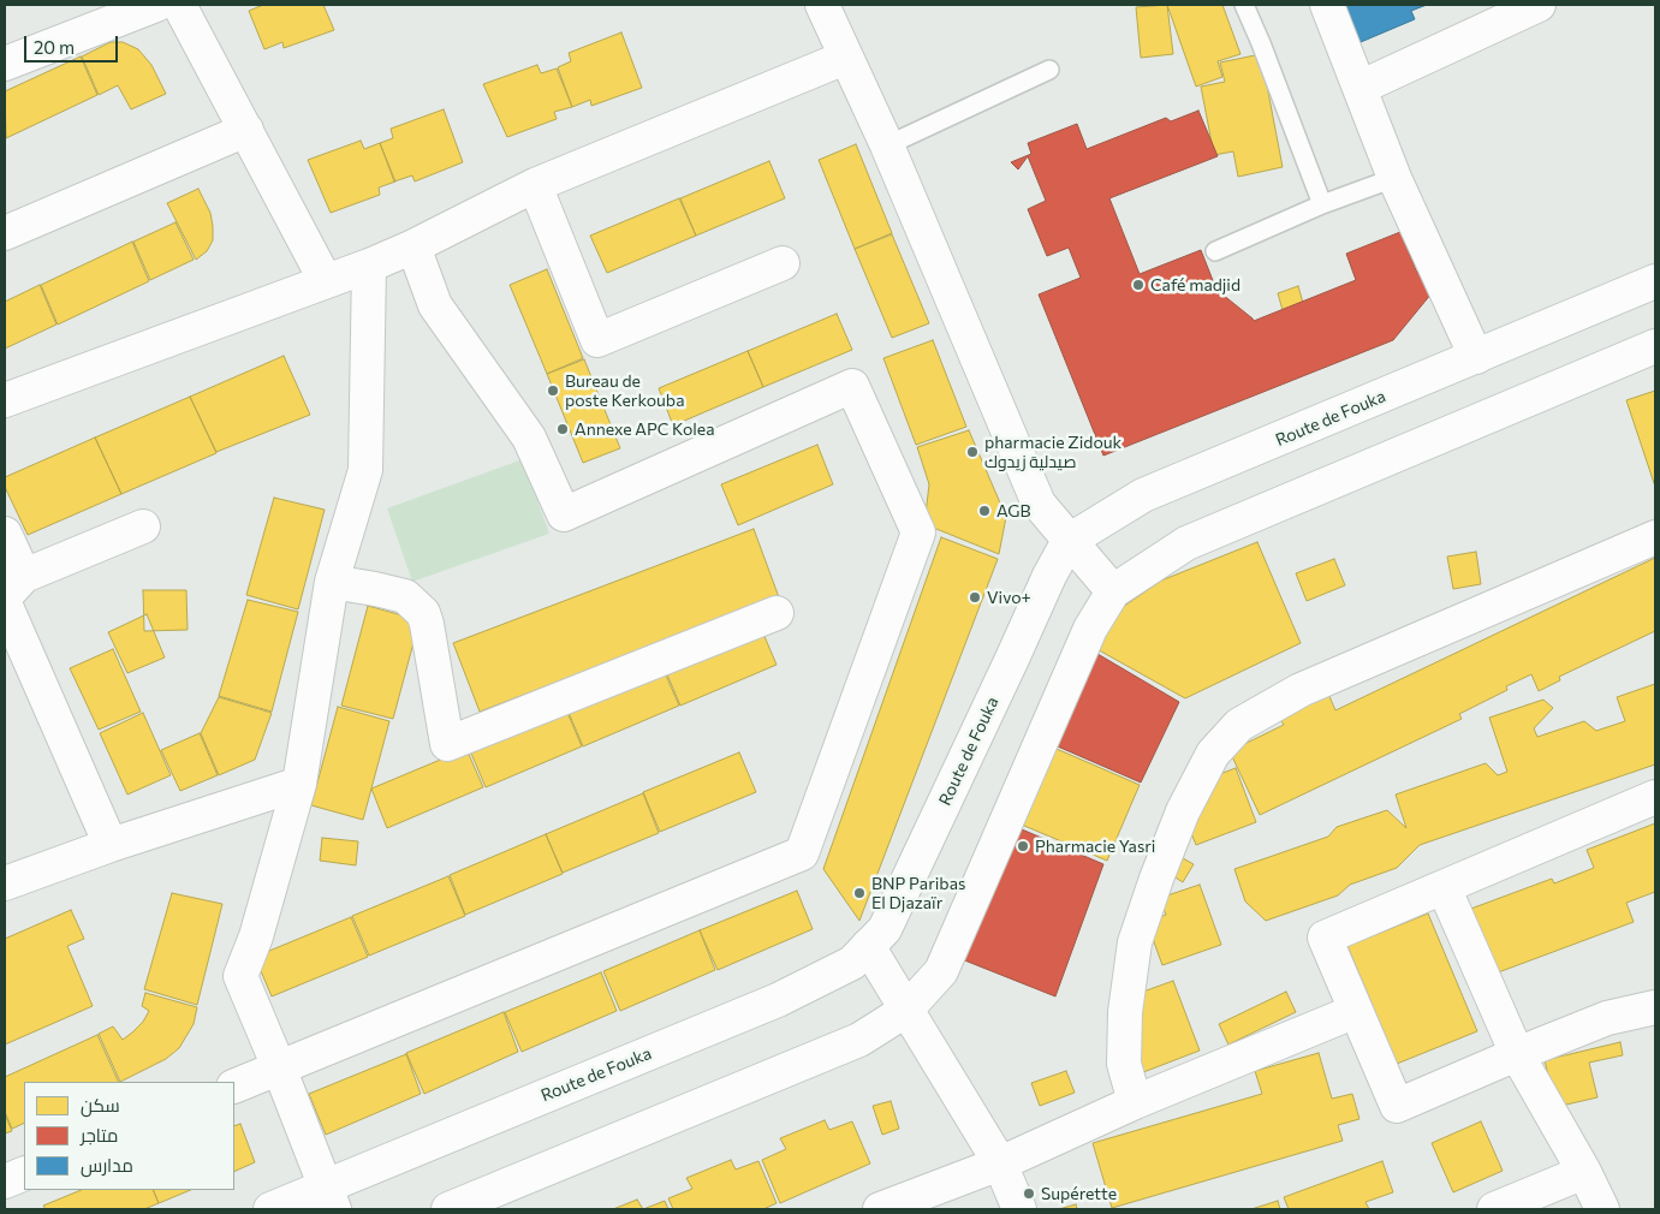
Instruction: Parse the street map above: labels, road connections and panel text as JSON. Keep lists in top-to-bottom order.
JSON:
{
  "streets": {
    "street": ["Route de Fouka"]
  },
  "places": [
    "Café madjid",
    "Bureau de poste Kerkouba",
    "Annexe APC Kolea",
    "pharmacie Zidouk صيدلية زيدوك",
    "AGB",
    "Vivo+",
    "Pharmacie Yasri",
    "BNP Paribas El Djazaïr",
    "Supérette"
  ],
  "legend": ["سكن", "متاجر", "مدارس"],
  "scale_bar": "20 m"
}
